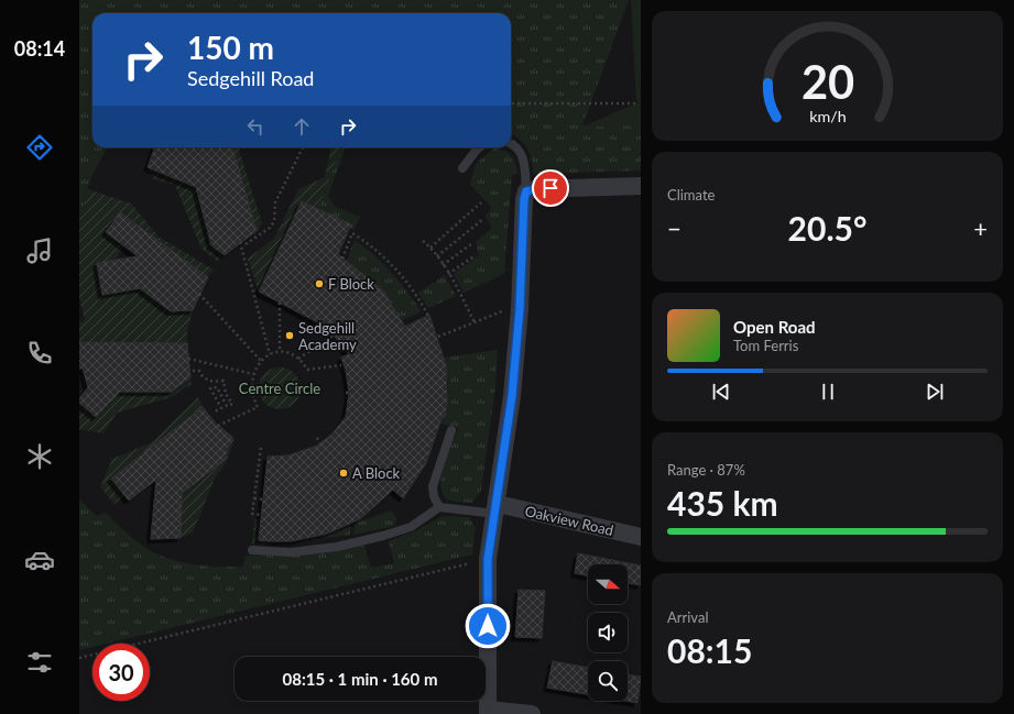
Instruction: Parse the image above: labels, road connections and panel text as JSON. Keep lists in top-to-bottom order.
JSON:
{
  "streets": {
    "street": ["Oakview Road"]
  },
  "parks": ["Centre Circle"],
  "places": ["F Block", "Sedgehill Academy", "A Block"],
  "north": "right",
  "page": {
    "tabs": "08:14",
    "turn": ["150 m", "Sedgehill Road"],
    "tile": [
      "Climate",
      ["Range · 87%", "435 km"],
      ["Arrival", "08:15"]
    ],
    "heat": ["−", "20.5°", "+"],
    "song": ["Open Road", "Tom Ferris"],
    "limit": "30",
    "trip": "08:15 · 1 min · 160 m",
    "gauge": ["20", "km/h"]
  }
}
